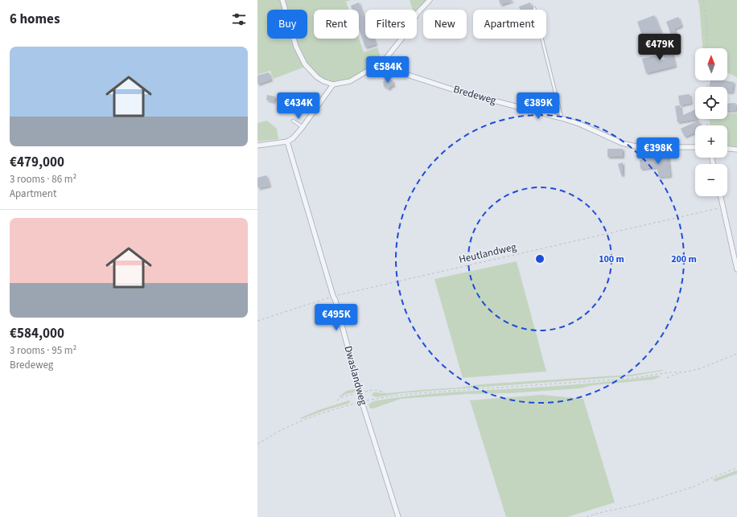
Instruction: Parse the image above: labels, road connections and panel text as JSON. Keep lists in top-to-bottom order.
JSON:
{
  "streets": {
    "street": ["Bredeweg", "Dwaslandweg"],
    "path": ["Heutlandweg"]
  },
  "crossings": [
    ["Heutlandweg", "Dwaslandweg"]
  ],
  "north": "top",
  "page": {
    "heading": "6 homes",
    "chip": [
      "Buy",
      "Rent",
      "Filters",
      "New",
      "Apartment"
    ],
    "price": [
      "€479K",
      "€584K",
      "€434K",
      "€389K",
      "€398K",
      "€495K"
    ],
    "list": [
      {
        "name": "€479,000",
        "note": "3 rooms · 86 m² · Apartment"
      },
      {
        "name": "€584,000",
        "note": "3 rooms · 95 m² · Bredeweg"
      }
    ],
    "map_buttons": ["+", "−"]
  },
  "rings": ["100 m", "200 m"]
}
